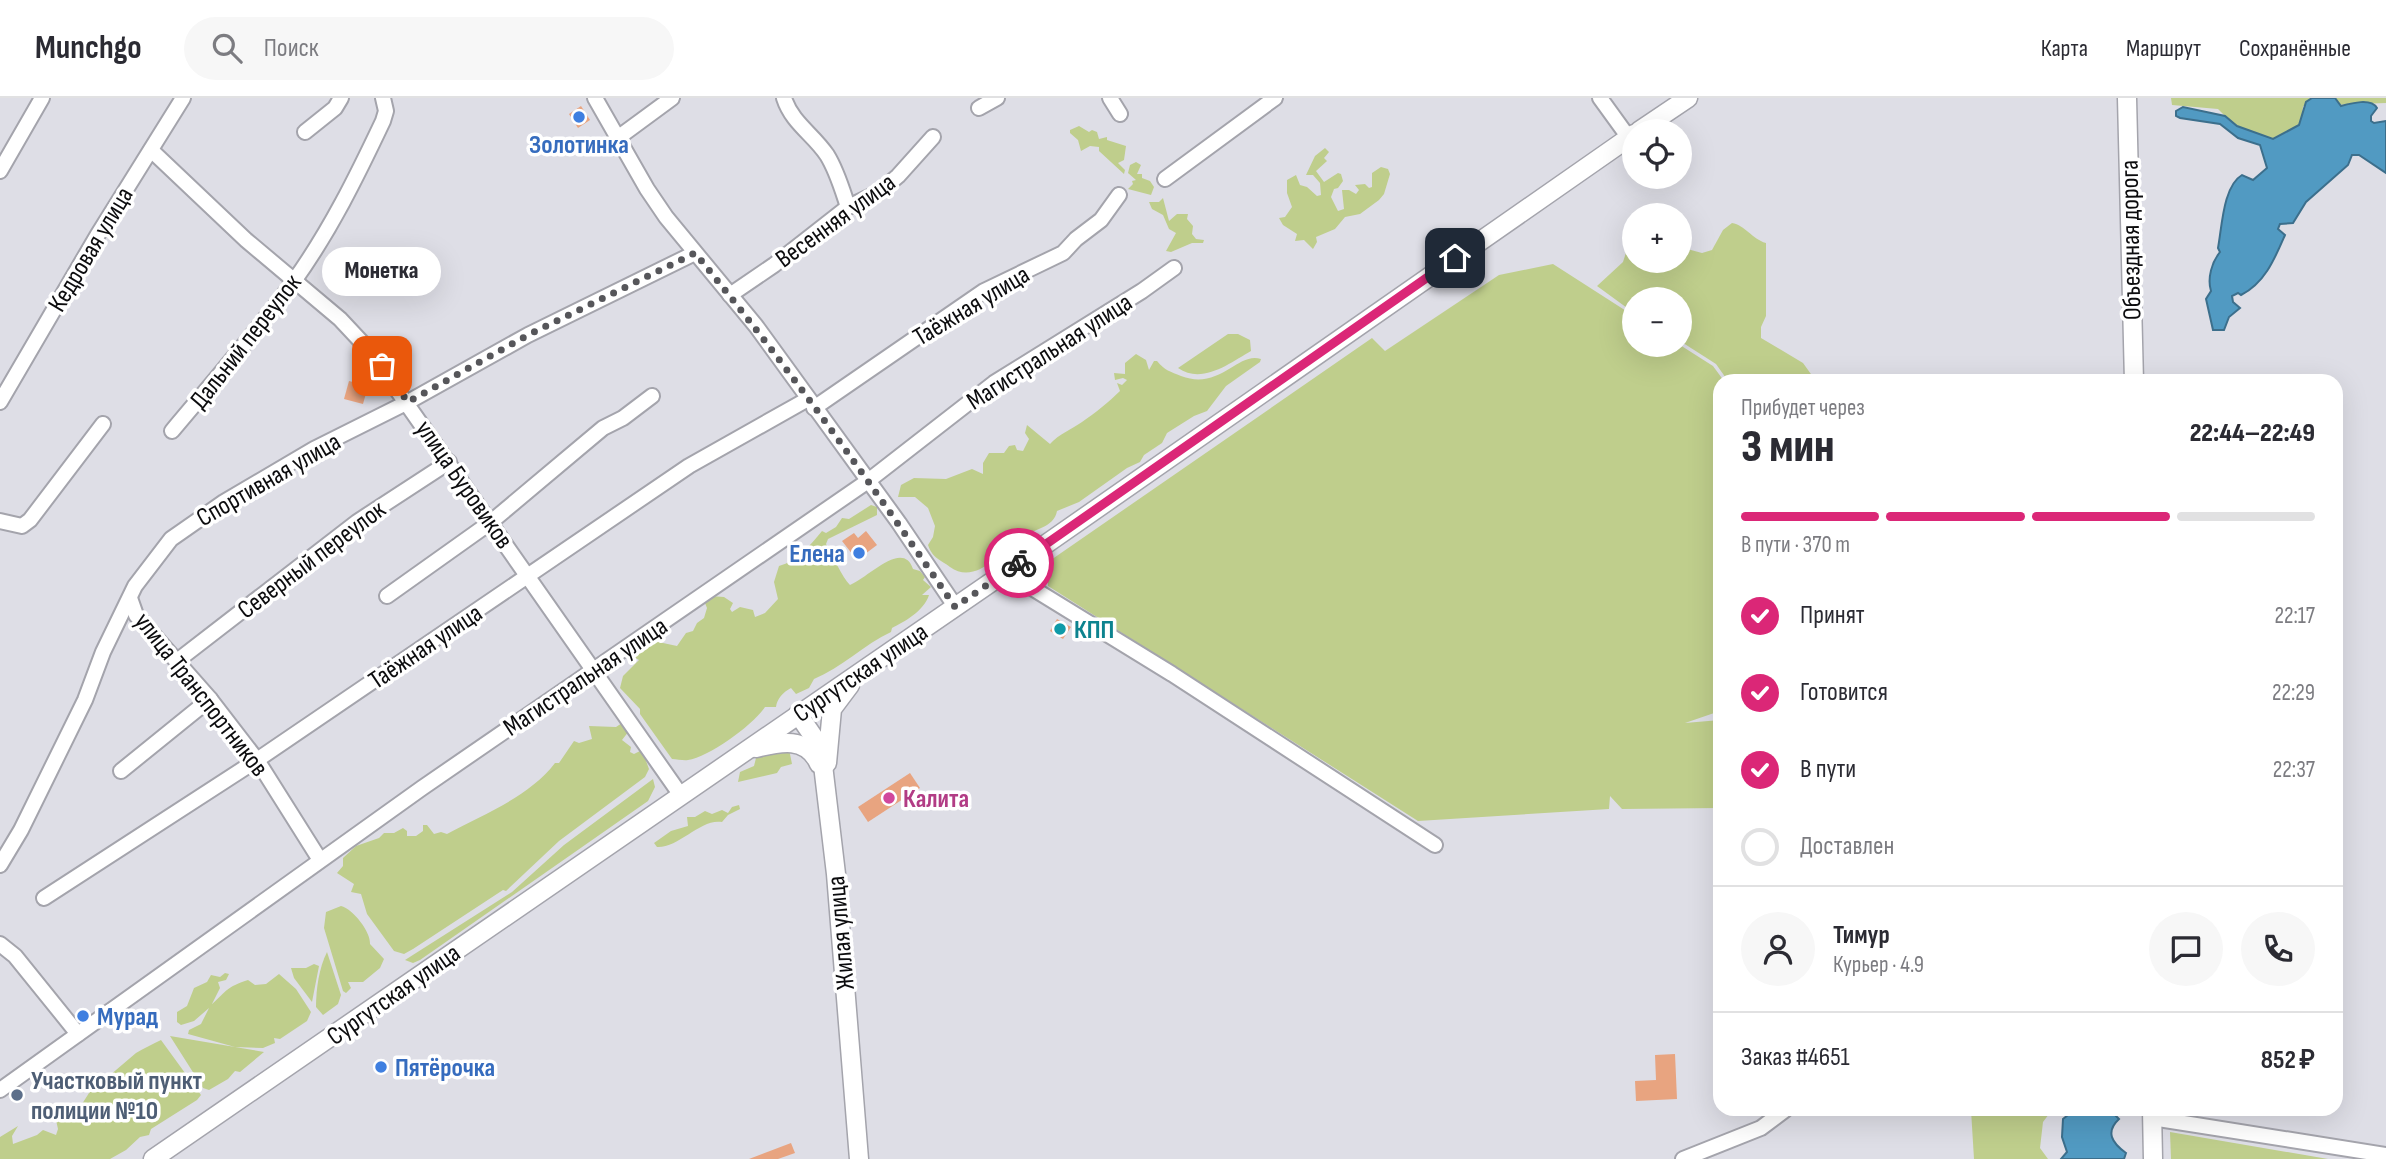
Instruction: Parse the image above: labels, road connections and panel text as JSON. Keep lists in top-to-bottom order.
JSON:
{
  "streets": {
    "main road": ["Объездная дорога", "Сургутская улица", "Жилая улица"],
    "street": [
      "Весенняя улица",
      "Кедровая улица",
      "Таёжная улица",
      "Дальний переулок",
      "Магистральная улица",
      "Спортивная улица",
      "улица Буровиков",
      "Северный переулок",
      "улица Транспортников"
    ]
  },
  "crossings": [
    ["Кедровая улица", "улица Буровиков"],
    ["Таёжная улица", "улица Буровиков"],
    ["Таёжная улица", "улица Транспортников"],
    ["Дальний переулок", "улица Буровиков"],
    ["Магистральная улица", "улица Буровиков"],
    ["Магистральная улица", "улица Транспортников"],
    ["Спортивная улица", "улица Буровиков"],
    ["Спортивная улица", "улица Транспортников"],
    ["улица Буровиков", "Северный переулок"],
    ["улица Буровиков", "Сургутская улица"],
    ["Северный переулок", "улица Транспортников"],
    ["Сургутская улица", "Жилая улица"]
  ],
  "places": [
    "Золотинка",
    "Монетка",
    "Елена",
    "КПП",
    "Калита",
    "Мурад",
    "Пятёрочка",
    "Участковый пункт полиции №10"
  ],
  "page": {
    "header": "Munchgo",
    "search": "Поиск",
    "nav": ["Карта", "Маршрут", "Сохранённые"],
    "map_buttons": ["+", "−"],
    "bubble": "Монетка",
    "heading": ["3 мин", "Прибудет через", "22:44–22:49"],
    "panel": [
      "Тимур",
      "Курьер · 4.9",
      "Заказ #4651",
      "852 ₽"
    ],
    "bar": "В пути · 370 m",
    "list": [
      ["Принят", "22:17"],
      ["Готовится", "22:29"],
      ["В пути", "22:37"],
      "Доставлен"
    ]
  }
}
